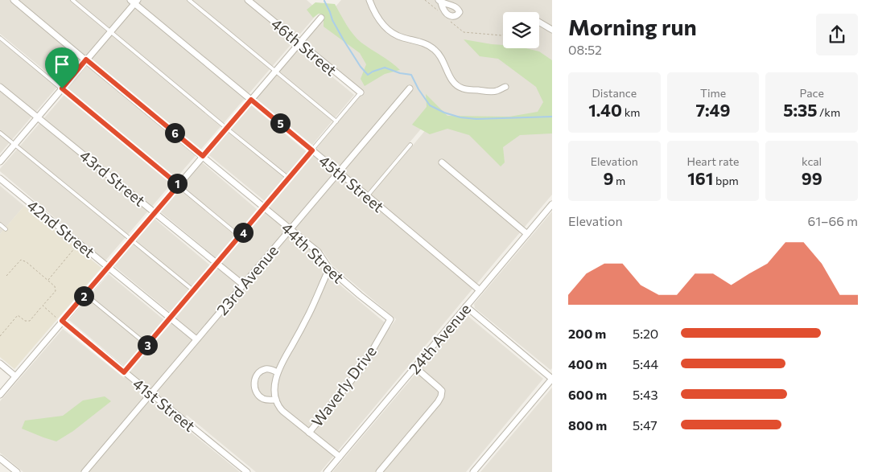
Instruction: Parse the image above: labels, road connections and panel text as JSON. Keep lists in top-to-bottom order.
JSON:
{
  "streets": {
    "street": [
      "46th Street",
      "43rd Street",
      "45th Street",
      "42nd Street",
      "44th Street",
      "23rd Avenue",
      "24th Avenue",
      "Waverly Drive",
      "41st Street"
    ]
  },
  "crossings": [
    ["43rd Street", "23rd Avenue"],
    ["45th Street", "23rd Avenue"],
    ["45th Street", "24th Avenue"],
    ["42nd Street", "23rd Avenue"],
    ["44th Street", "23rd Avenue"],
    ["44th Street", "Waverly Drive"],
    ["23rd Avenue", "41st Street"]
  ],
  "page": {
    "heading": ["Morning run", "08:52"],
    "stats": [
      ["Distance", "1.40 km"],
      ["Time", "7:49"],
      ["Pace", "5:35 /km"],
      ["Elevation", "9 m"],
      ["Heart rate", "161 bpm"],
      ["kcal", "99"]
    ],
    "pins": [
      "5",
      "6",
      "1",
      "4",
      "2",
      "3"
    ],
    "chart": ["Elevation", "61–66 m"],
    "list": [
      {
        "name": "200 m",
        "note": "5:20"
      },
      {
        "name": "400 m",
        "note": "5:44"
      },
      {
        "name": "600 m",
        "note": "5:43"
      },
      {
        "name": "800 m",
        "note": "5:47"
      }
    ]
  }
}
